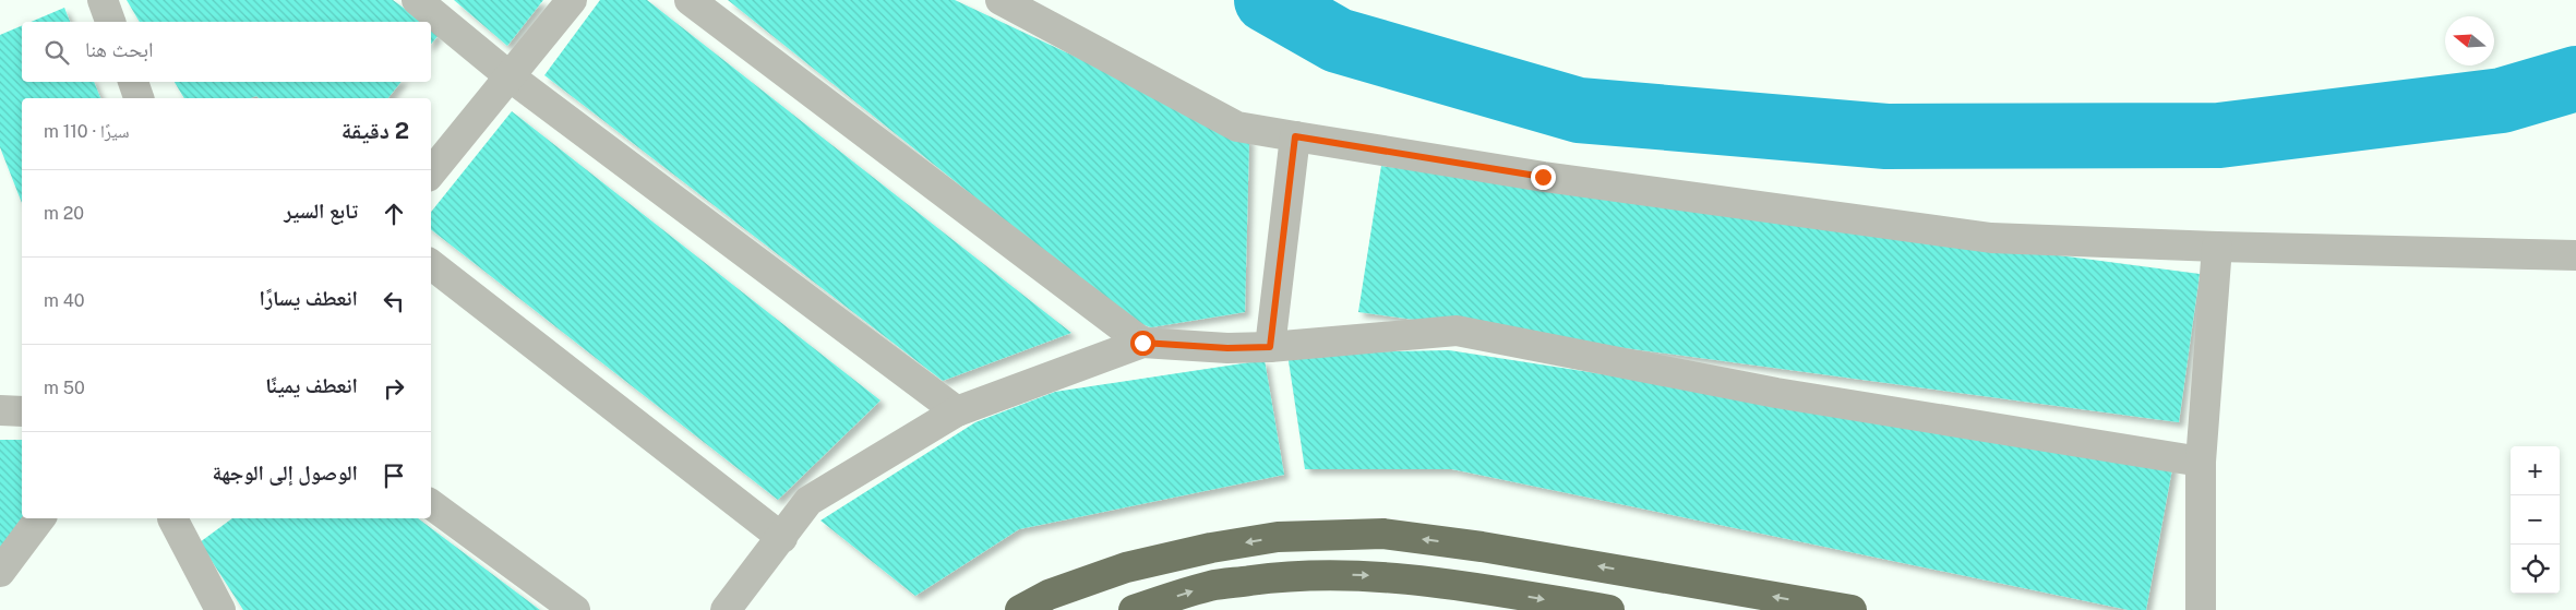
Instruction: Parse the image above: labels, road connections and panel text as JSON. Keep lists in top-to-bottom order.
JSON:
{
  "north": "left",
  "page": {
    "search": "ابحث هنا",
    "heading": ["2 دقيقة", "سيرًا · 110 m"],
    "list": [
      ["تابع السير", "20 m"],
      ["انعطف يسارًا", "40 m"],
      ["انعطف يمينًا", "50 m"],
      "الوصول إلى الوجهة"
    ],
    "map_buttons": ["+", "−"]
  }
}
